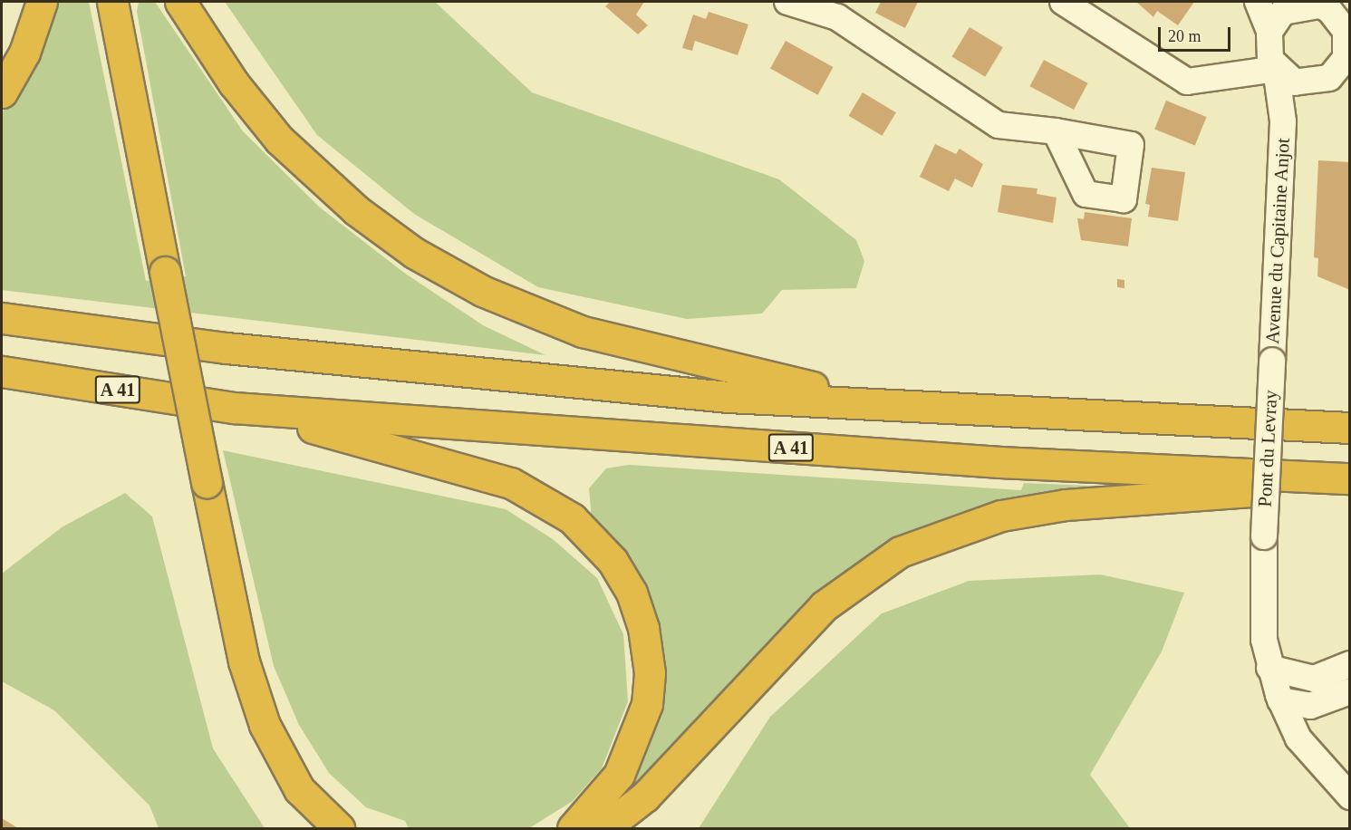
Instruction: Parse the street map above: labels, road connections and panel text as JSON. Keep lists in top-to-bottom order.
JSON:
{
  "streets": {
    "highway": ["A 41"],
    "street": ["Avenue du Capitaine Anjot", "Pont du Levray"]
  },
  "crossings": [
    ["Avenue du Capitaine Anjot", "Pont du Levray"]
  ],
  "scale_bar": "20 m"
}
